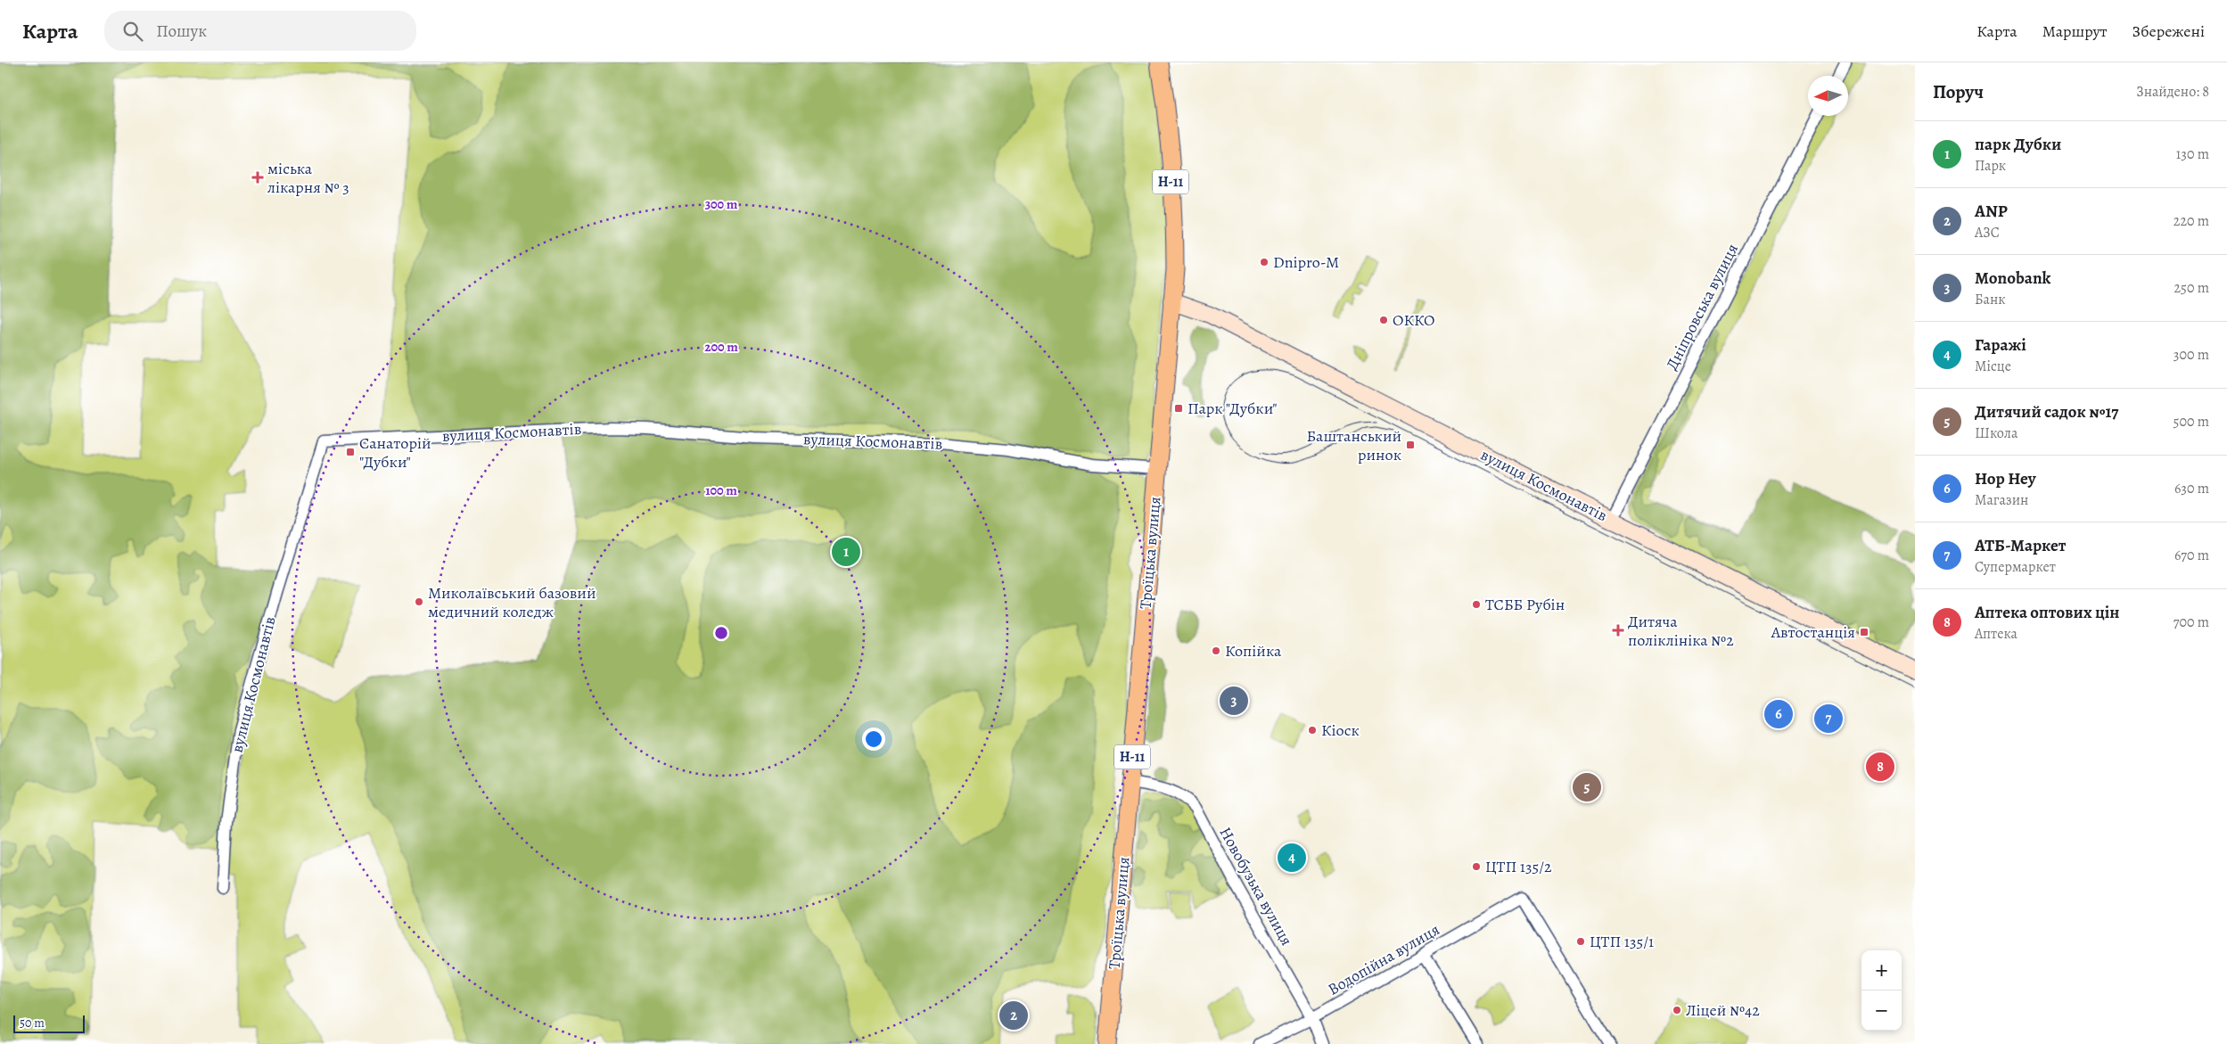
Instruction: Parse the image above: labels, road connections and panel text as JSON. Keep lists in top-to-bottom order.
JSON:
{
  "streets": {
    "main road": ["Н-11", "вулиця Космонавтів", "Троїцька вулиця"],
    "street": ["Дніпровська вулиця", "Новобузька вулиця", "Водопійна вулиця"]
  },
  "crossings": [
    ["Дніпровська вулиця", "вулиця Космонавтів"],
    ["вулиця Космонавтів", "Троїцька вулиця"],
    ["Троїцька вулиця", "Новобузька вулиця"],
    ["Новобузька вулиця", "Водопійна вулиця"]
  ],
  "places": {
    "health": ["міська лікарня № 3", "Дитяча поліклініка №2"],
    "other": [
      "Dnipro-M",
      "ОККО",
      "Миколаївський базовий медичний коледж",
      "ТСББ Рубін",
      "Копійка",
      "Кіоск",
      "ЦТП 135/2",
      "ЦТП 135/1",
      "Ліцей №42"
    ],
    "transit": [
      "Парк \"Дубки\"",
      "Баштанський ринок",
      "Санаторій \"Дубки\"",
      "Автостанція"
    ]
  },
  "scale_bar": "50 m",
  "north": "left",
  "page": {
    "header": "Карта",
    "search": "Пошук",
    "nav": ["Карта", "Маршрут", "Збережені"],
    "heading": ["Поруч", "Знайдено: 8"],
    "list": [
      {
        "mark": "1",
        "name": "парк Дубки",
        "note": "Парк",
        "value": "130 m"
      },
      {
        "mark": "2",
        "name": "ANP",
        "note": "АЗС",
        "value": "220 m"
      },
      {
        "mark": "3",
        "name": "Monobank",
        "note": "Банк",
        "value": "250 m"
      },
      {
        "mark": "4",
        "name": "Гаражі",
        "note": "Місце",
        "value": "300 m"
      },
      {
        "mark": "5",
        "name": "Дитячий садок №17",
        "note": "Школа",
        "value": "500 m"
      },
      {
        "mark": "6",
        "name": "Hop Hey",
        "note": "Магазин",
        "value": "630 m"
      },
      {
        "mark": "7",
        "name": "АТБ-Маркет",
        "note": "Супермаркет",
        "value": "670 m"
      },
      {
        "mark": "8",
        "name": "Аптека оптових цін",
        "note": "Аптека",
        "value": "700 m"
      }
    ],
    "pins": [
      "1",
      "3",
      "6",
      "7",
      "8",
      "5",
      "4",
      "2"
    ],
    "map_buttons": ["+", "−"],
    "scale": "50 m"
  },
  "rings": ["300 m", "200 m", "100 m"]
}
